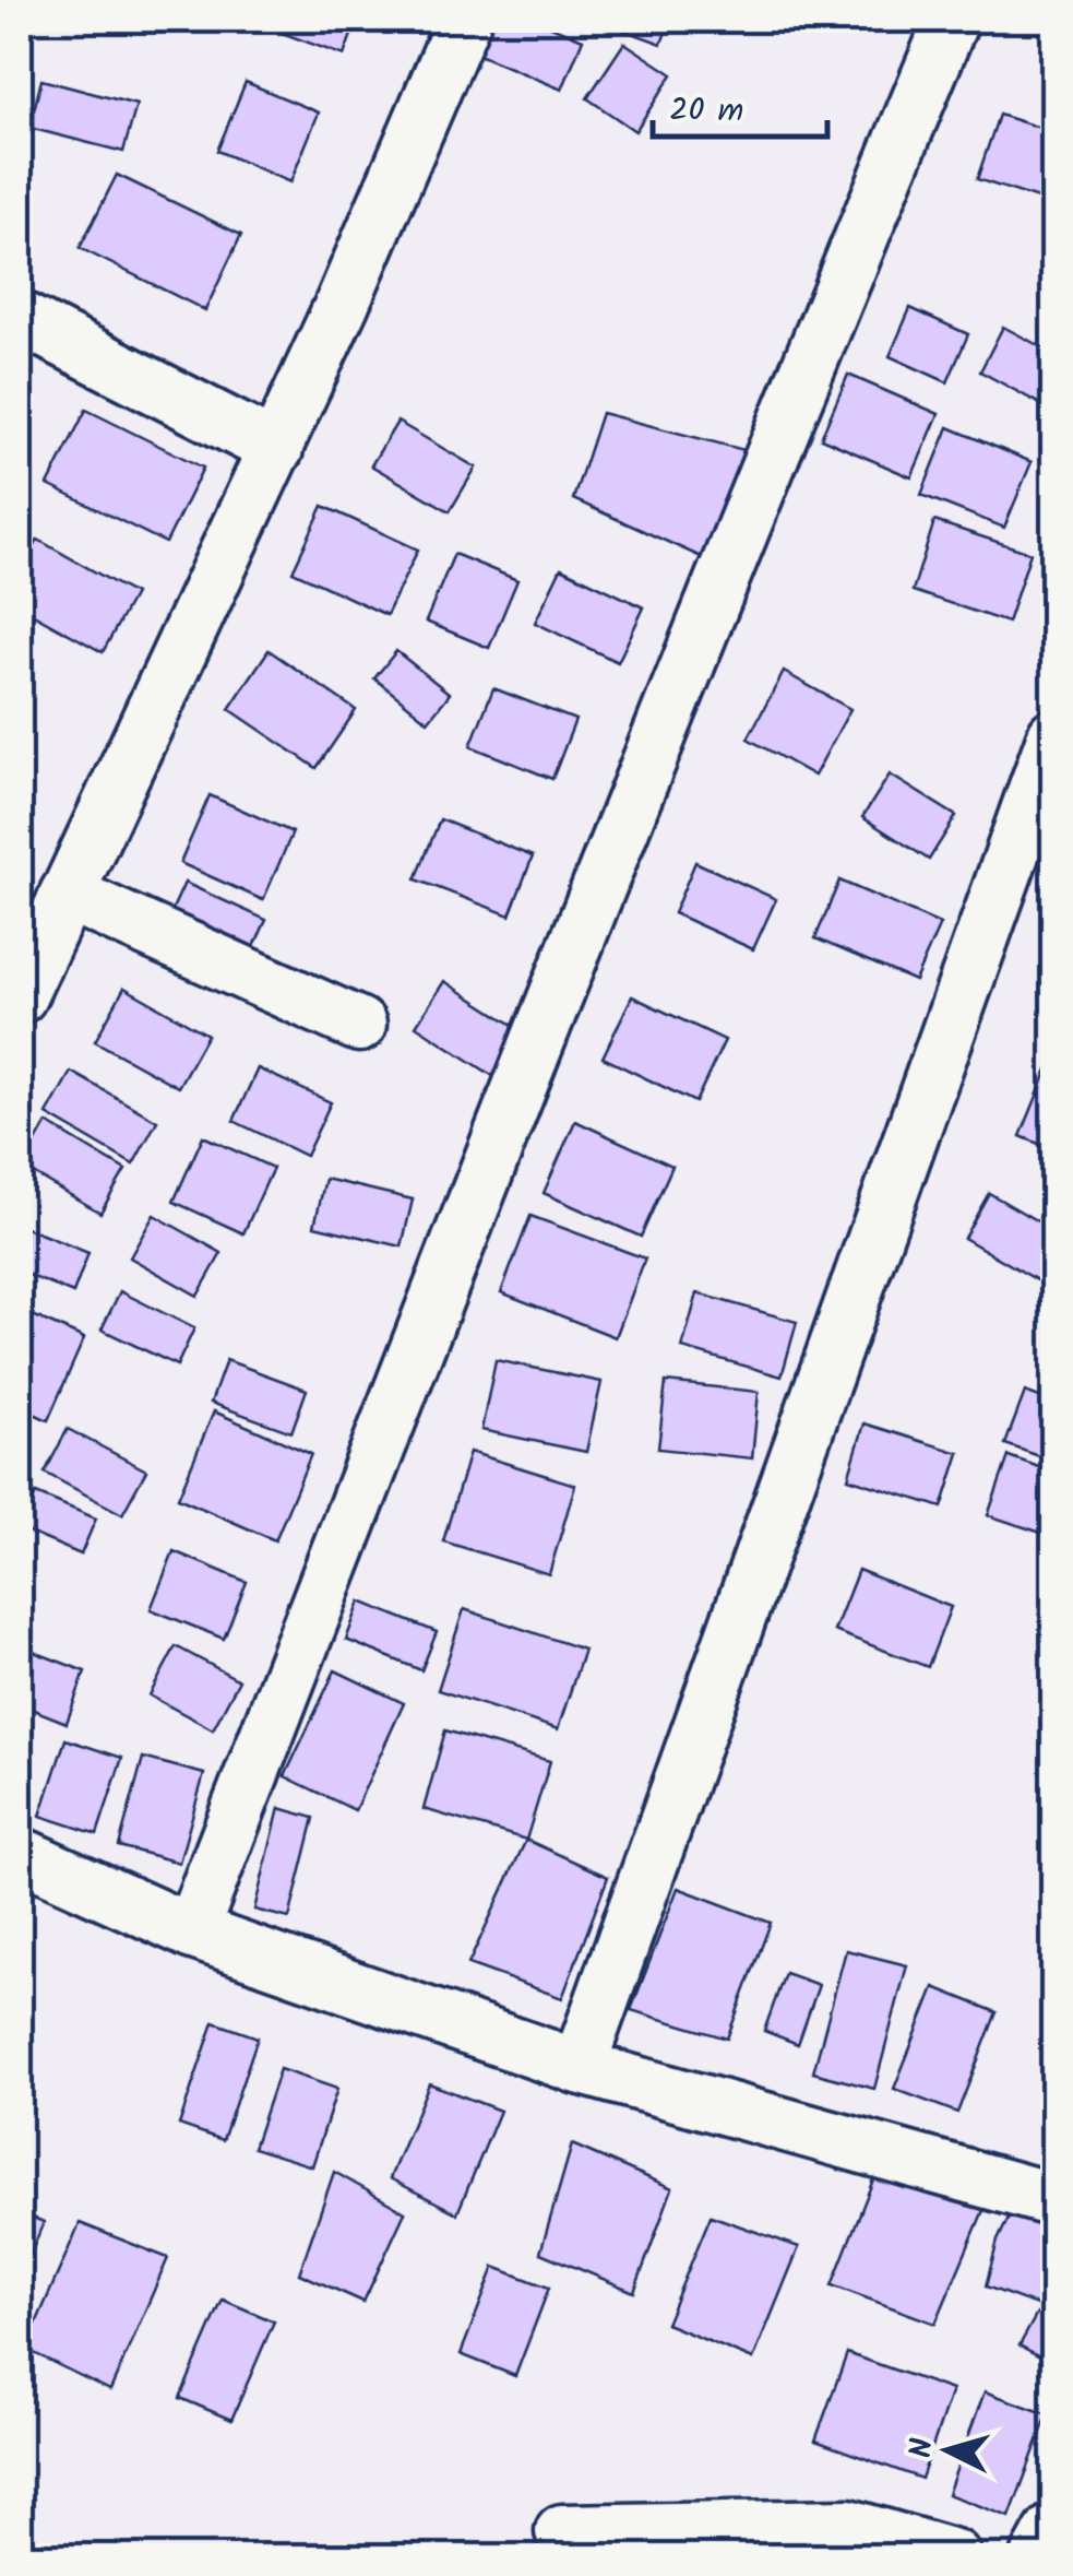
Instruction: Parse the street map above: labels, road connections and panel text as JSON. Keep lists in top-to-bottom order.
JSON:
{
  "scale_bar": "20 m",
  "north": "left"
}
